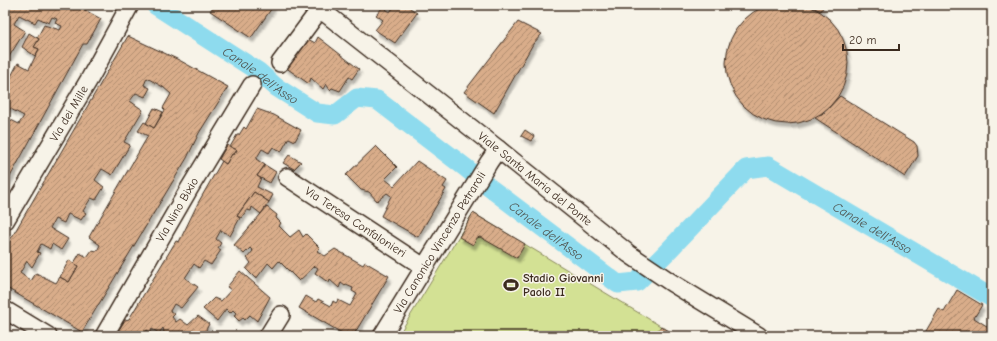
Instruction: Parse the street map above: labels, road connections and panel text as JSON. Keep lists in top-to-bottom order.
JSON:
{
  "streets": {
    "street": [
      "Via dei Mille",
      "Viale Santa Maria del Ponte",
      "Via Nino Bixio",
      "Via Teresa Confalonieri",
      "Via Canonico Vincenzo Petraroli"
    ]
  },
  "crossings": [
    ["Viale Santa Maria del Ponte", "Via Canonico Vincenzo Petraroli"],
    ["Via Teresa Confalonieri", "Via Canonico Vincenzo Petraroli"]
  ],
  "water": ["Canale dell'Asso"],
  "places": {
    "sports": ["Stadio Giovanni Paolo II"]
  },
  "scale_bar": "20 m"
}
